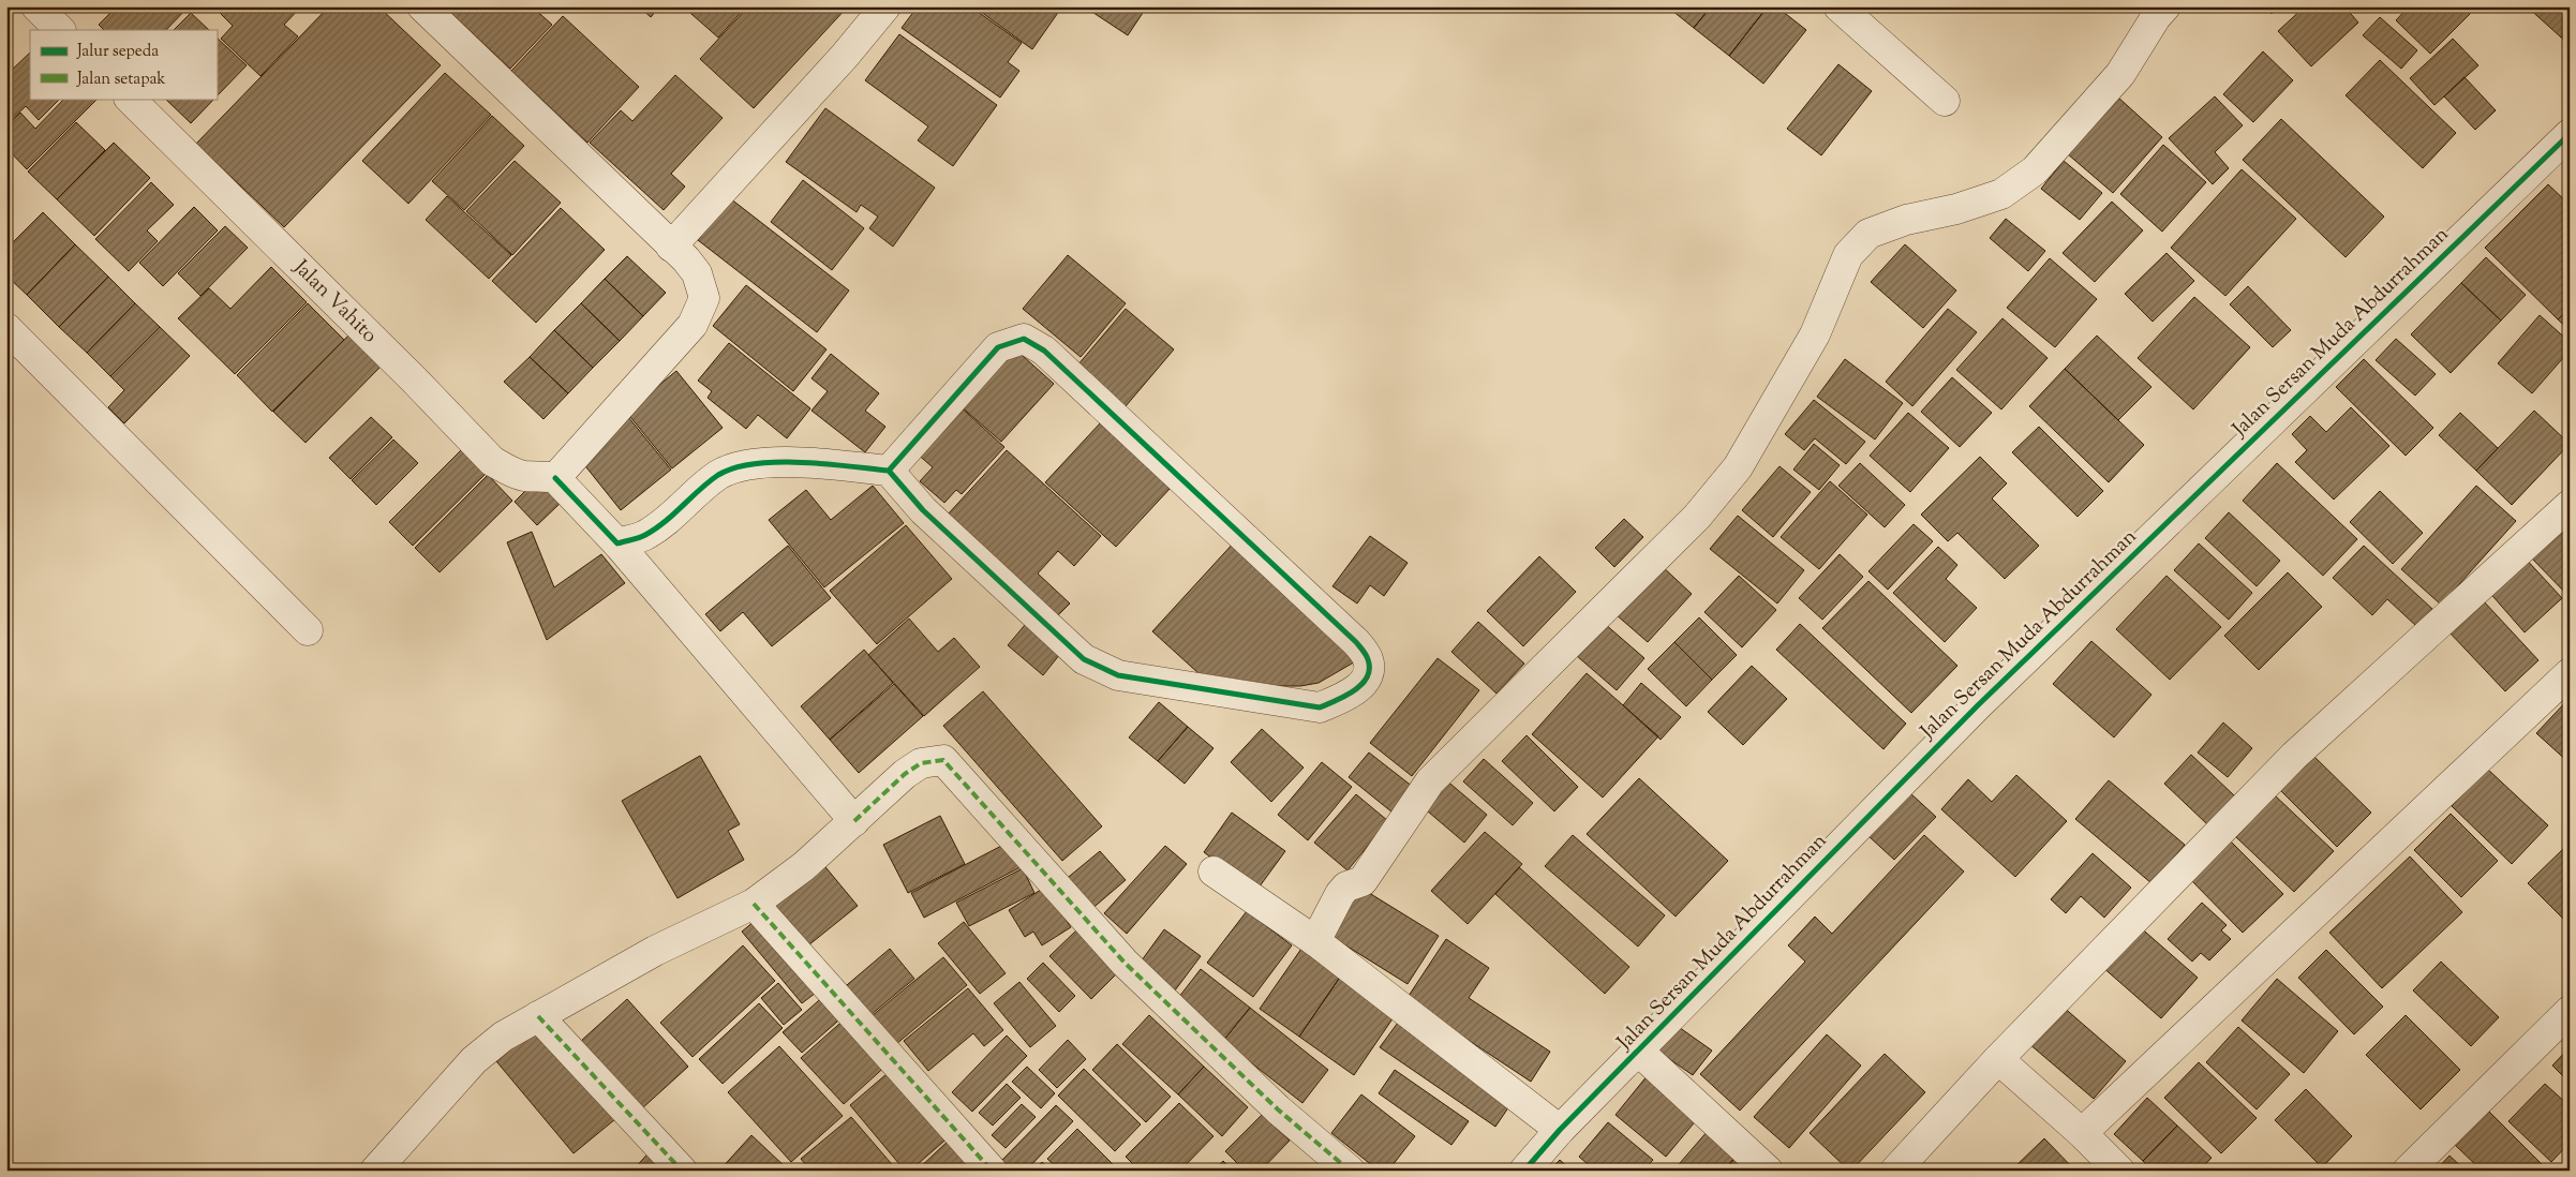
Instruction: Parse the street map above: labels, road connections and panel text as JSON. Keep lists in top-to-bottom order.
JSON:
{
  "streets": {
    "street": ["Jalan Vahito", "Jalan Sersan Muda Abdurrahman"]
  },
  "legend": ["Jalur sepeda", "Jalan setapak"]
}
